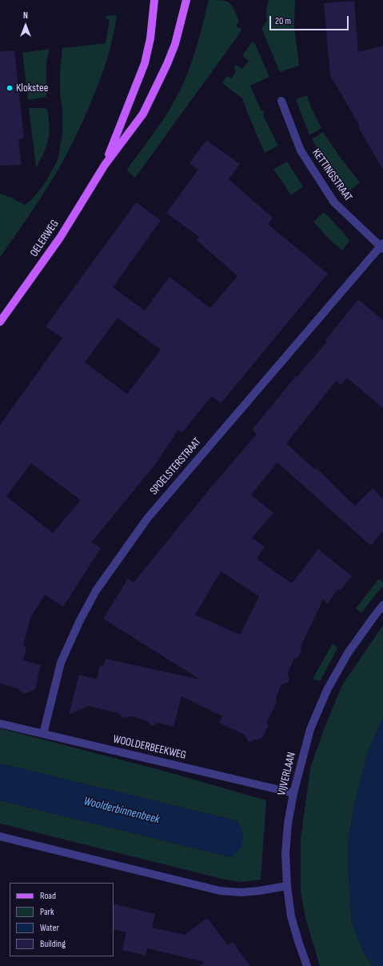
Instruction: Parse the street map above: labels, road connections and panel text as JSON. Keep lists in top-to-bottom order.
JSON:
{
  "streets": {
    "main road": ["OELERWEG"],
    "street": [
      "KETTINGSTRAAT",
      "SPOELSTERSTRAAT",
      "WOOLDERBEEKWEG",
      "VIJVERLAAN"
    ]
  },
  "crossings": [
    ["KETTINGSTRAAT", "SPOELSTERSTRAAT"],
    ["SPOELSTERSTRAAT", "WOOLDERBEEKWEG"],
    ["WOOLDERBEEKWEG", "VIJVERLAAN"]
  ],
  "water": ["Woolderbinnenbeek"],
  "places": ["Klokstee"],
  "legend": [
    "Road",
    "Park",
    "Water",
    "Building"
  ],
  "scale_bar": "20 m",
  "north": "top"
}
